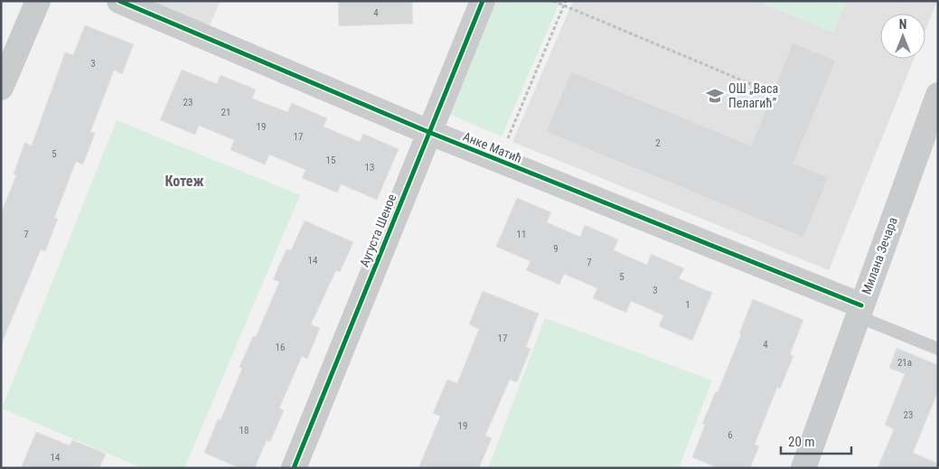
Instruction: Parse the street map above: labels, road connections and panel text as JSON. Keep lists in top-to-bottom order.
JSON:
{
  "streets": {
    "street": ["Анке Матић", "Аугуста Шеное", "Милана Зечара"]
  },
  "crossings": [
    ["Анке Матић", "Аугуста Шеное"],
    ["Анке Матић", "Милана Зечара"]
  ],
  "districts": ["Котеж"],
  "places": {
    "school or university": ["ОШ „Васа Пелагић”"]
  },
  "house_numbers": [
    "4",
    "3",
    "23",
    "21",
    "19",
    "17",
    "2",
    "5",
    "15",
    "13",
    "7",
    "11",
    "9",
    "14",
    "7",
    "5",
    "3",
    "1",
    "17",
    "4",
    "16",
    "21a",
    "23",
    "19",
    "18",
    "6",
    "14"
  ],
  "scale_bar": "20 m",
  "north": "top"
}
